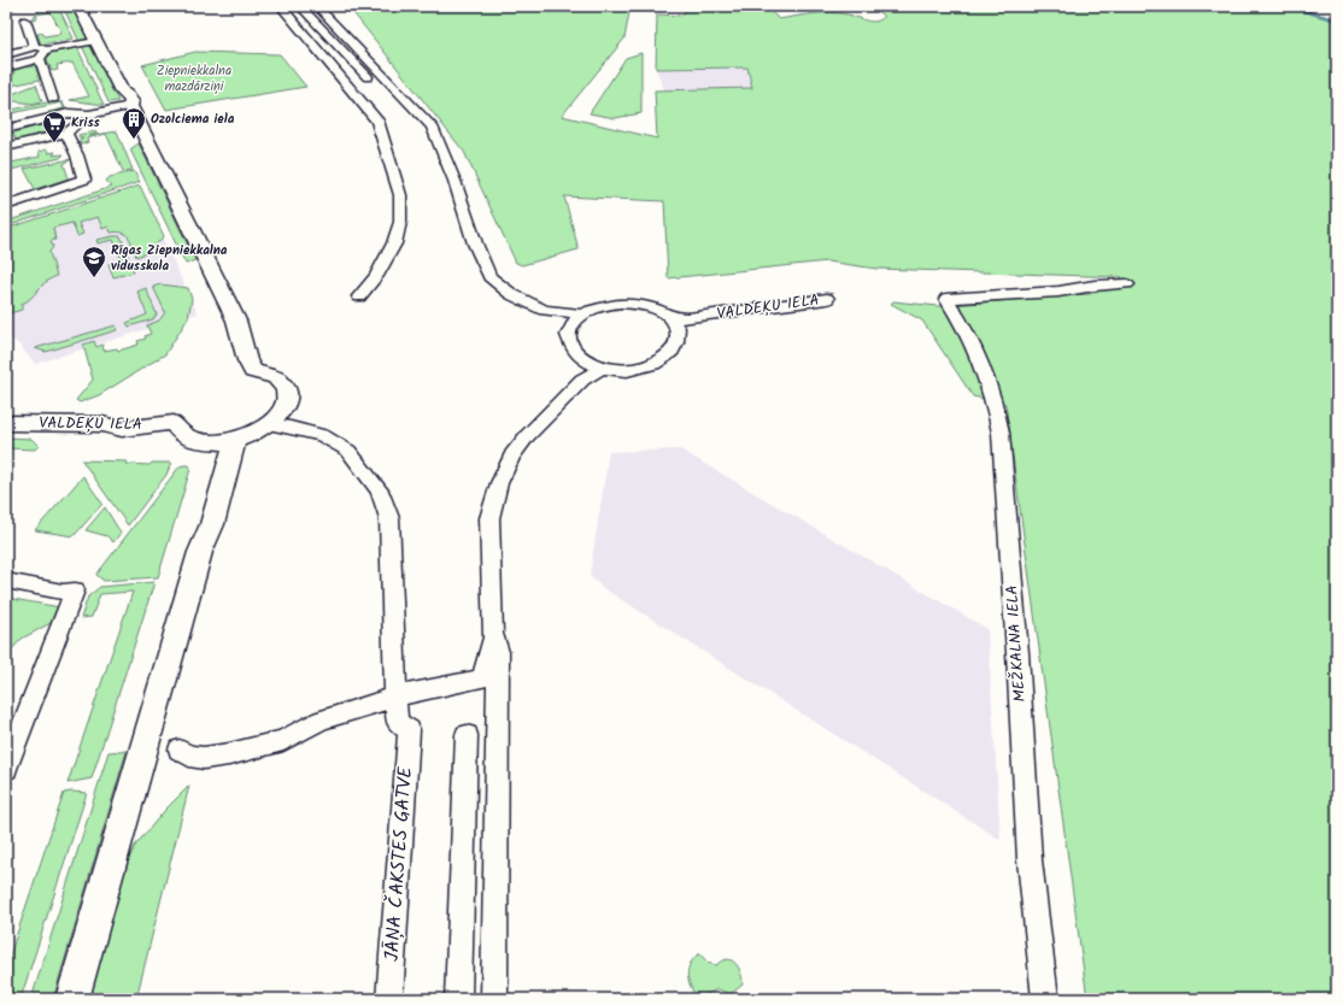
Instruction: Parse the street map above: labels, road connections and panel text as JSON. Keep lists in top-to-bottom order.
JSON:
{
  "streets": {
    "street": ["VALDEĶU IELA", "MEŽKALNA IELA", "JĀŅA ČAKSTES GATVE"]
  },
  "parks": ["Ziepniekkalna mazdārziņi"],
  "places": {
    "building": ["Ozolciema iela"],
    "supermarket": ["Kriss"],
    "school or university": ["Rīgas Ziepniekkalna vidusskola"]
  }
}
